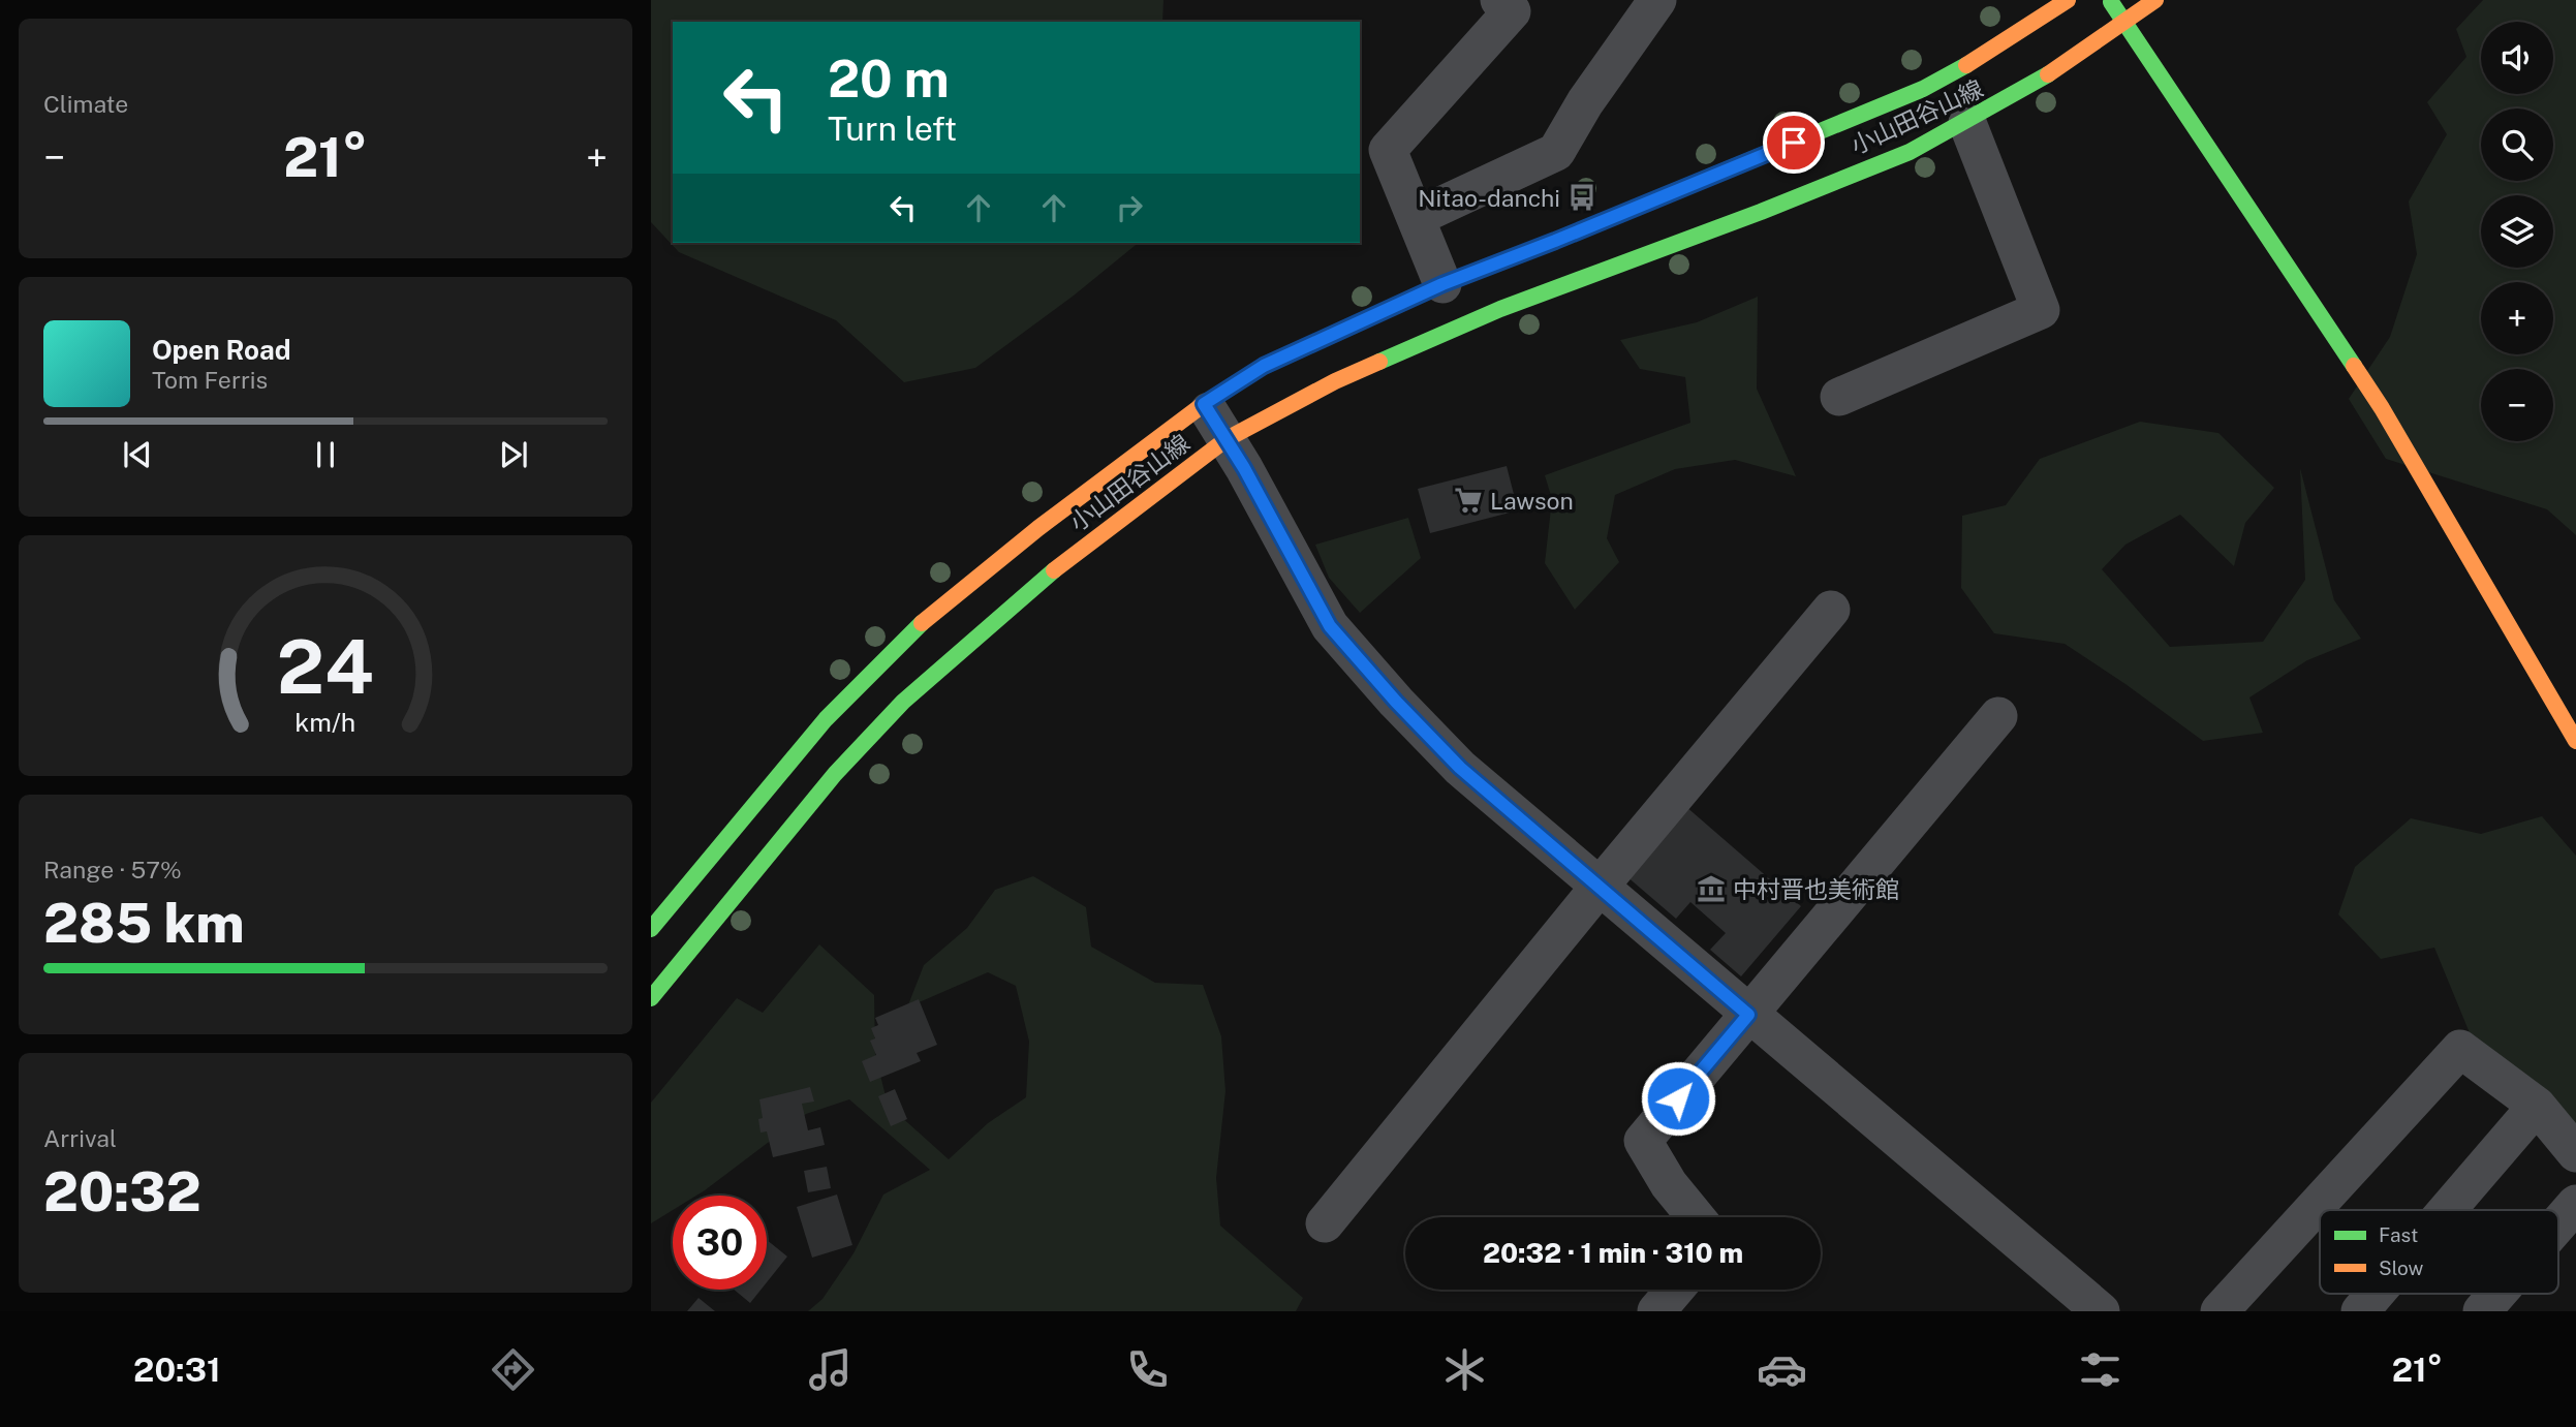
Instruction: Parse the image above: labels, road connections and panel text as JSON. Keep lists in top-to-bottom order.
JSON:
{
  "streets": {
    "main road": ["小山田谷山線"]
  },
  "places": {
    "bus stop": ["Nitao-danchi"],
    "supermarket": ["Lawson"],
    "museum": ["中村晋也美術館"]
  },
  "legend": ["Fast", "Slow"],
  "page": {
    "tile": [
      "Climate",
      ["Range · 57%", "285 km"],
      ["Arrival", "20:32"]
    ],
    "map_buttons": ["+", "−"],
    "turn": ["20 m", "Turn left"],
    "heat": ["−", "21°", "+"],
    "song": ["Open Road", "Tom Ferris"],
    "limit": "30",
    "trip": "20:32 · 1 min · 310 m",
    "tabs": ["20:31", "21°"],
    "gauge": ["24", "km/h"]
  }
}
